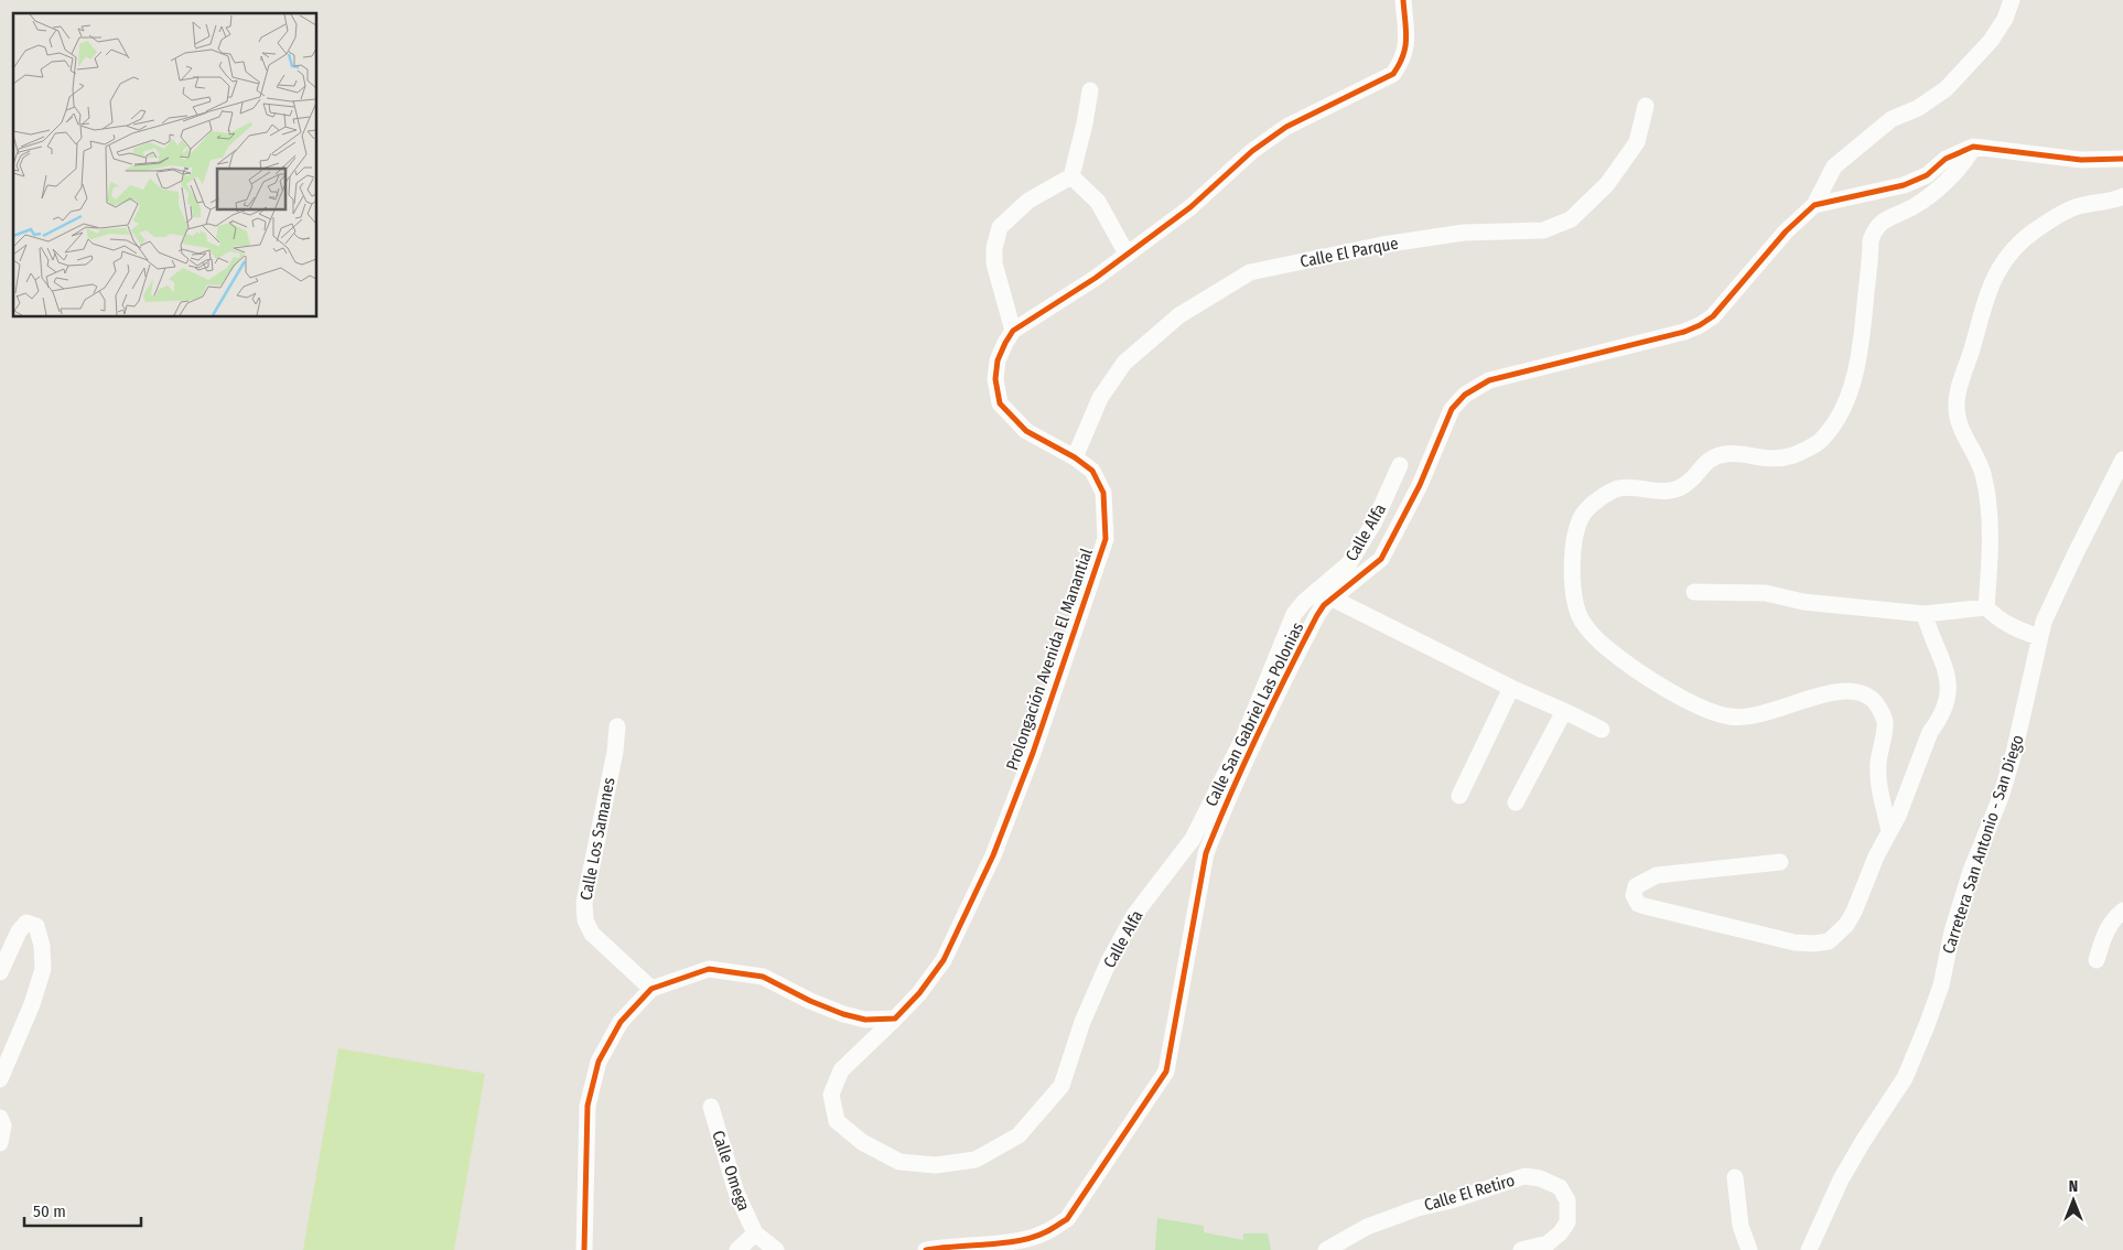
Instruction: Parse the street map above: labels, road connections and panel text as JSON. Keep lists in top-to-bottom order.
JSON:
{
  "streets": {
    "street": [
      "Calle El Parque",
      "Calle Alfa",
      "Prolongación Avenida El Manantial",
      "Calle San Gabriel Las Polonias",
      "Calle Los Samanes",
      "Carretera San Antonio - San Diego",
      "Calle Omega",
      "Calle El Retiro"
    ]
  },
  "crossings": [
    ["Calle El Parque", "Prolongación Avenida El Manantial"],
    ["Calle Alfa", "Prolongación Avenida El Manantial"]
  ],
  "scale_bar": "50 m",
  "north": "top"
}
